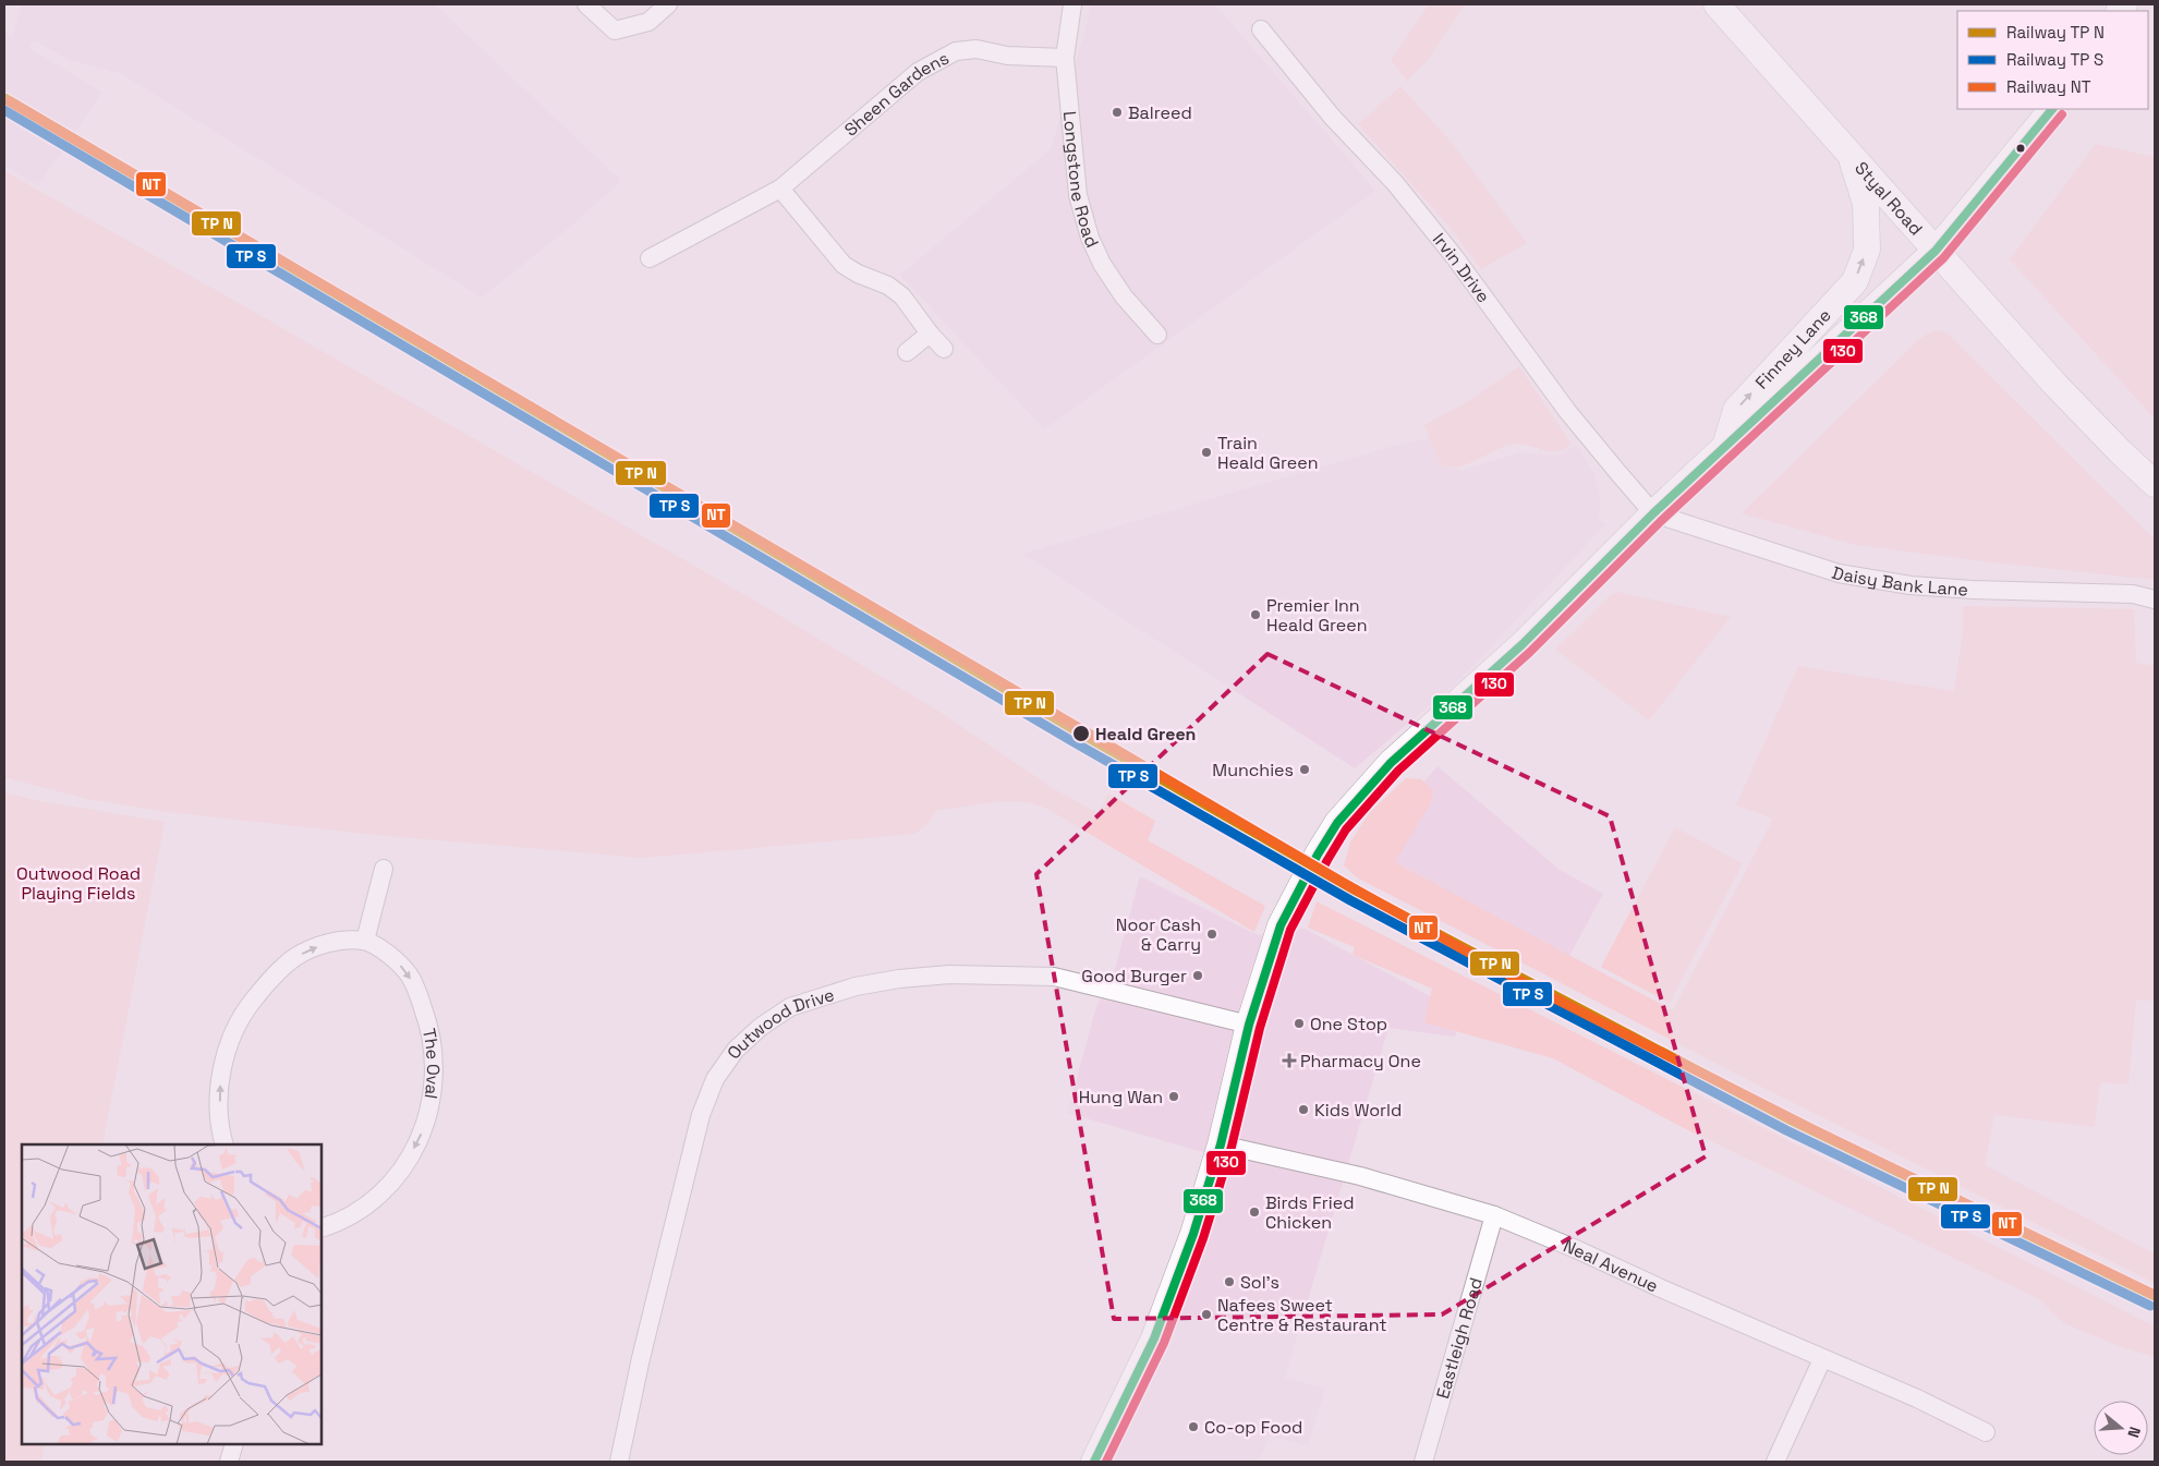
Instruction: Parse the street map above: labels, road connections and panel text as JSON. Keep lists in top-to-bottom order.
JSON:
{
  "streets": {
    "street": [
      "Sheen Gardens",
      "Longstone Road",
      "Styal Road",
      "Irvin Drive",
      "Finney Lane",
      "Daisy Bank Lane",
      "Outwood Drive",
      "The Oval",
      "Neal Avenue",
      "Eastleigh Road"
    ]
  },
  "crossings": [
    ["Sheen Gardens", "Longstone Road"],
    ["Styal Road", "Finney Lane"],
    ["Irvin Drive", "Finney Lane"],
    ["Irvin Drive", "Daisy Bank Lane"],
    ["Finney Lane", "Daisy Bank Lane"],
    ["Finney Lane", "Outwood Drive"],
    ["Finney Lane", "Neal Avenue"],
    ["Neal Avenue", "Eastleigh Road"]
  ],
  "parks": ["Outwood Road Playing Fields"],
  "places": {
    "other": [
      "Balreed",
      "Train Heald Green",
      "Premier Inn Heald Green",
      "Heald Green",
      "Munchies",
      "Noor Cash & Carry",
      "Good Burger",
      "One Stop",
      "Hung Wan",
      "Kids World",
      "Birds Fried Chicken",
      "Sol's",
      "Nafees Sweet Centre & Restaurant",
      "Co-op Food"
    ],
    "health": ["Pharmacy One"]
  },
  "lines": ["rail line NT", "transit line 368", "transit line 130"],
  "legend": ["Railway TP N", "Railway TP S", "Railway NT"],
  "north": "right"
}
